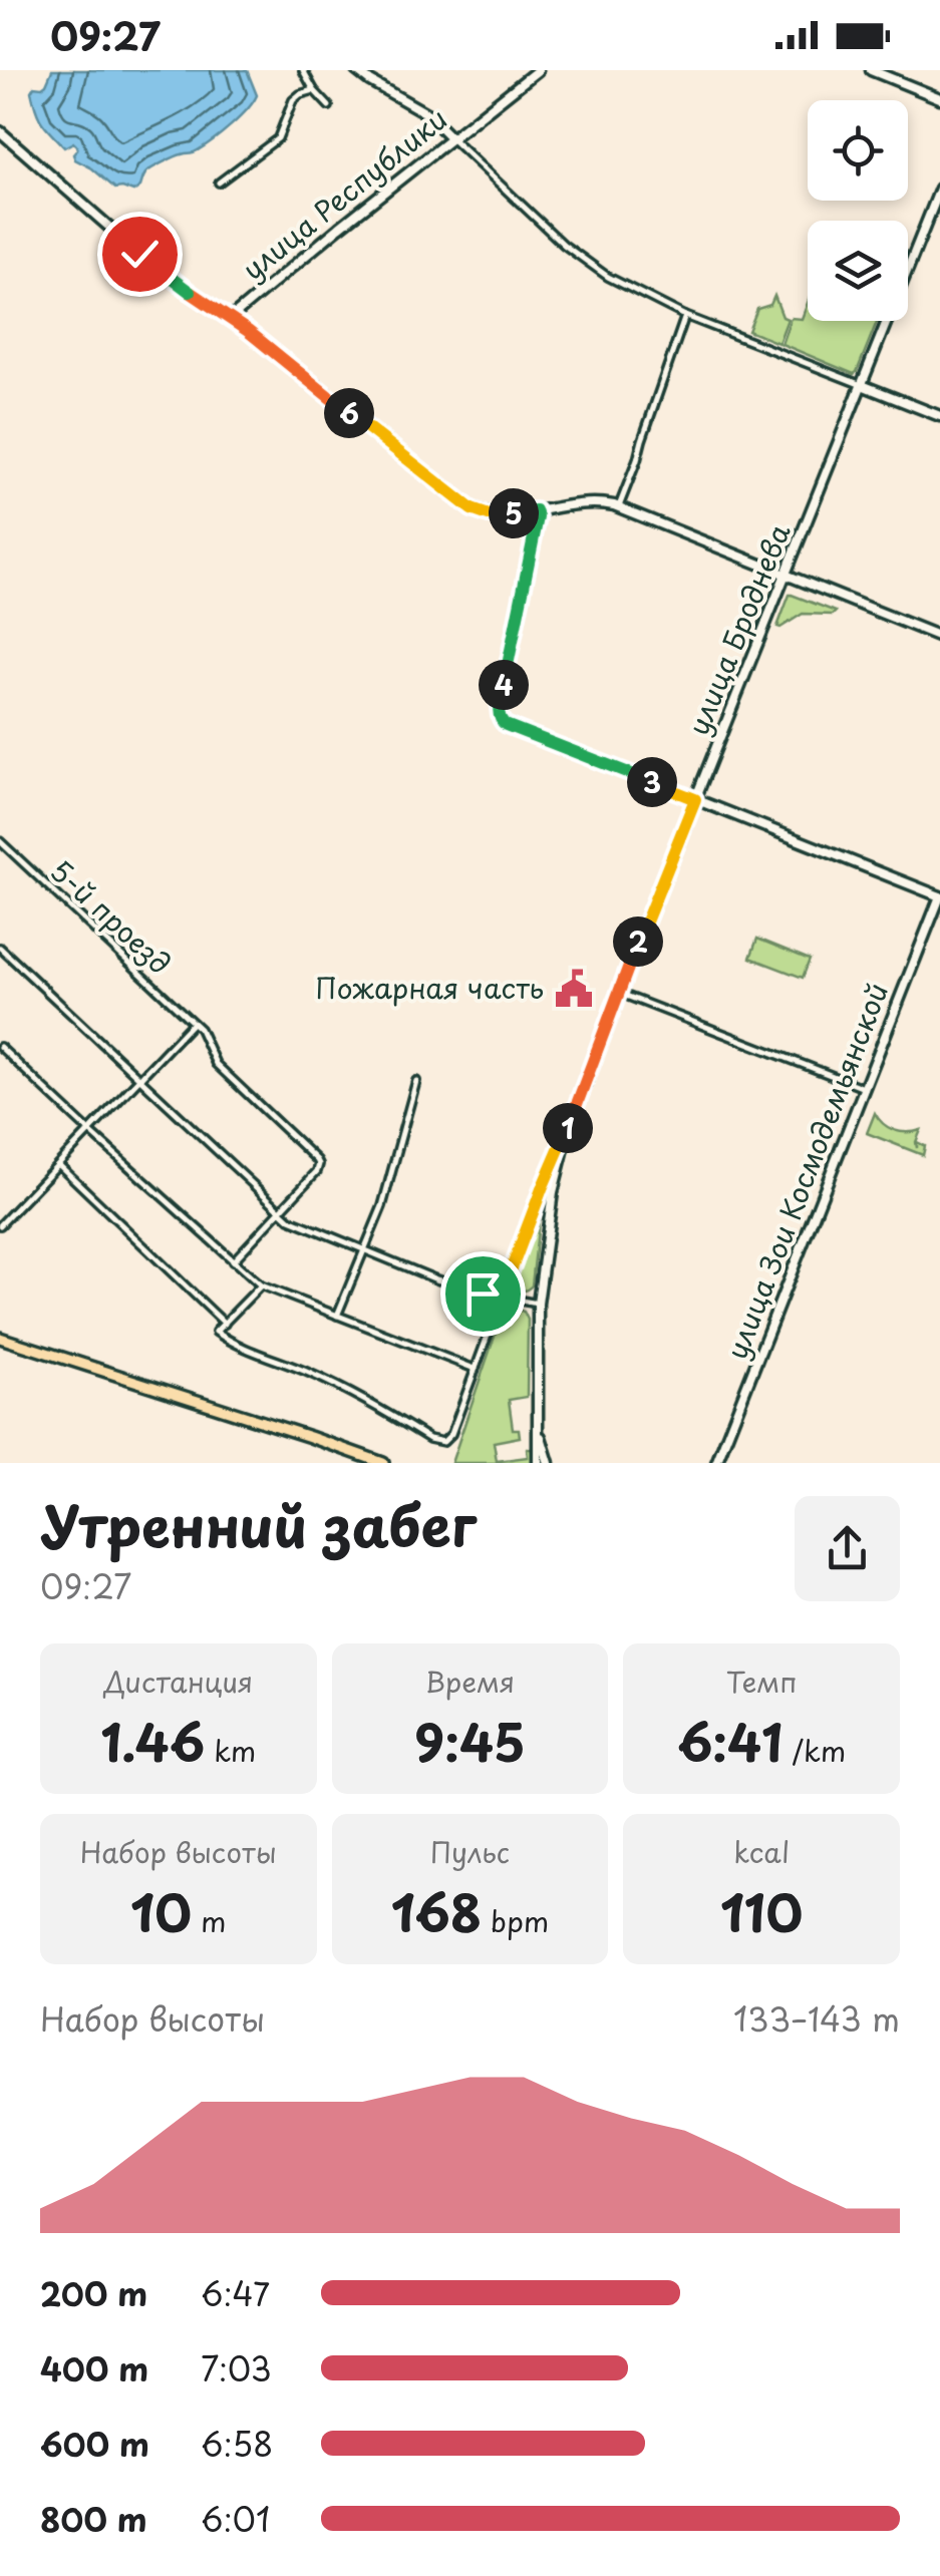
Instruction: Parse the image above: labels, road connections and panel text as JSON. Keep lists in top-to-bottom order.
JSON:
{
  "streets": {
    "main road": ["улица Республики", "улица Броднева", "улица Зои Космодемьянской"],
    "street": ["5-й проезд"]
  },
  "places": {
    "public building": ["Пожарная часть"]
  },
  "page": {
    "status": "09:27",
    "pins": [
      "6",
      "5",
      "4",
      "3",
      "2",
      "1"
    ],
    "heading": ["Утренний забег", "09:27"],
    "stats": [
      ["Дистанция", "1.46 km"],
      ["Время", "9:45"],
      ["Темп", "6:41 /km"],
      ["Набор высоты", "10 m"],
      ["Пульс", "168 bpm"],
      ["kcal", "110"]
    ],
    "chart": ["Набор высоты", "133–143 m"],
    "list": [
      {
        "name": "200 m",
        "note": "6:47"
      },
      {
        "name": "400 m",
        "note": "7:03"
      },
      {
        "name": "600 m",
        "note": "6:58"
      },
      {
        "name": "800 m",
        "note": "6:01"
      }
    ]
  }
}
